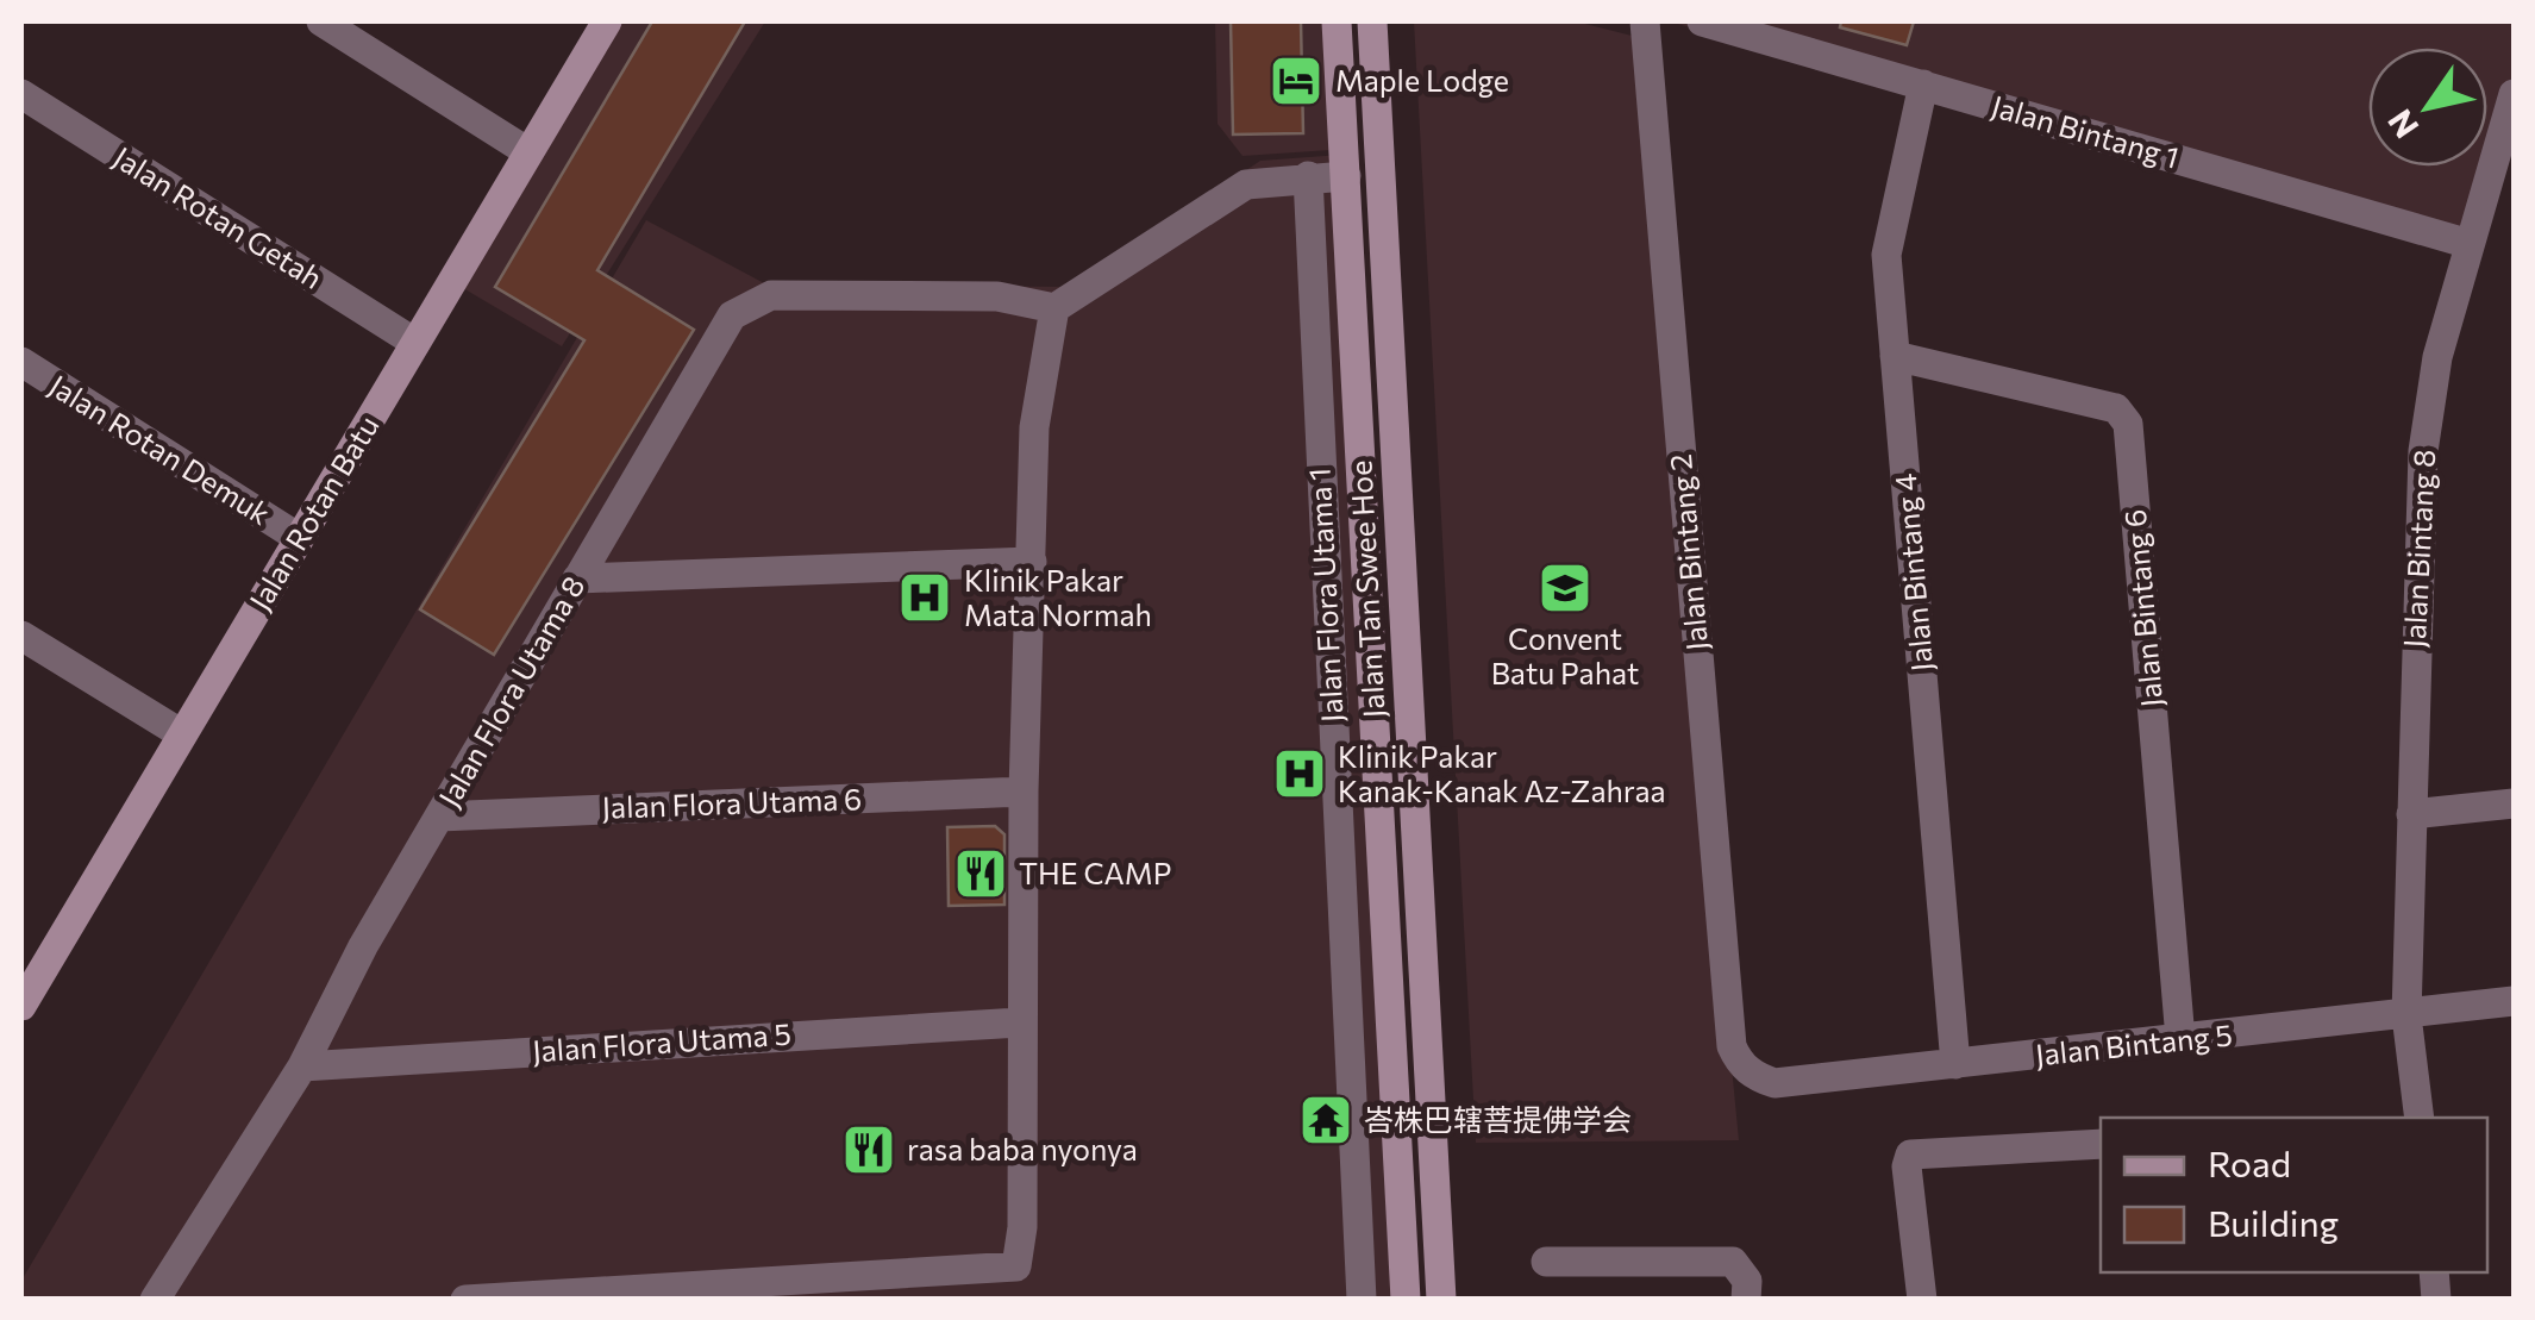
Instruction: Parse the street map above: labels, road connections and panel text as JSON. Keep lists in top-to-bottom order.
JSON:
{
  "streets": {
    "main road": ["Jalan Rotan Batu", "Jalan Tan Swee Hoe"],
    "street": [
      "Jalan Bintang 1",
      "Jalan Rotan Getah",
      "Jalan Rotan Demuk",
      "Jalan Bintang 8",
      "Jalan Bintang 2",
      "Jalan Bintang 4",
      "Jalan Flora Utama 1",
      "Jalan Bintang 6",
      "Jalan Flora Utama 8",
      "Jalan Flora Utama 6",
      "Jalan Flora Utama 5",
      "Jalan Bintang 5"
    ]
  },
  "crossings": [
    ["Jalan Bintang 1", "Jalan Bintang 8"],
    ["Jalan Bintang 1", "Jalan Bintang 4"],
    ["Jalan Rotan Getah", "Jalan Rotan Batu"],
    ["Jalan Rotan Demuk", "Jalan Rotan Batu"],
    ["Jalan Bintang 8", "Jalan Bintang 5"],
    ["Jalan Bintang 2", "Jalan Bintang 5"],
    ["Jalan Bintang 4", "Jalan Bintang 6"],
    ["Jalan Bintang 4", "Jalan Bintang 5"],
    ["Jalan Bintang 6", "Jalan Bintang 5"],
    ["Jalan Flora Utama 8", "Jalan Flora Utama 6"],
    ["Jalan Flora Utama 8", "Jalan Flora Utama 5"]
  ],
  "places": {
    "hotel": ["Maple Lodge"],
    "school or university": ["Convent Batu Pahat"],
    "hospital": ["Klinik Pakar Mata Normah", "Klinik Pakar Kanak-Kanak Az-Zahraa"],
    "restaurant": ["THE CAMP", "rasa baba nyonya"],
    "temple": ["峇株巴辖菩提佛学会"]
  },
  "legend": ["Road", "Building"],
  "north": "bottom left"
}
